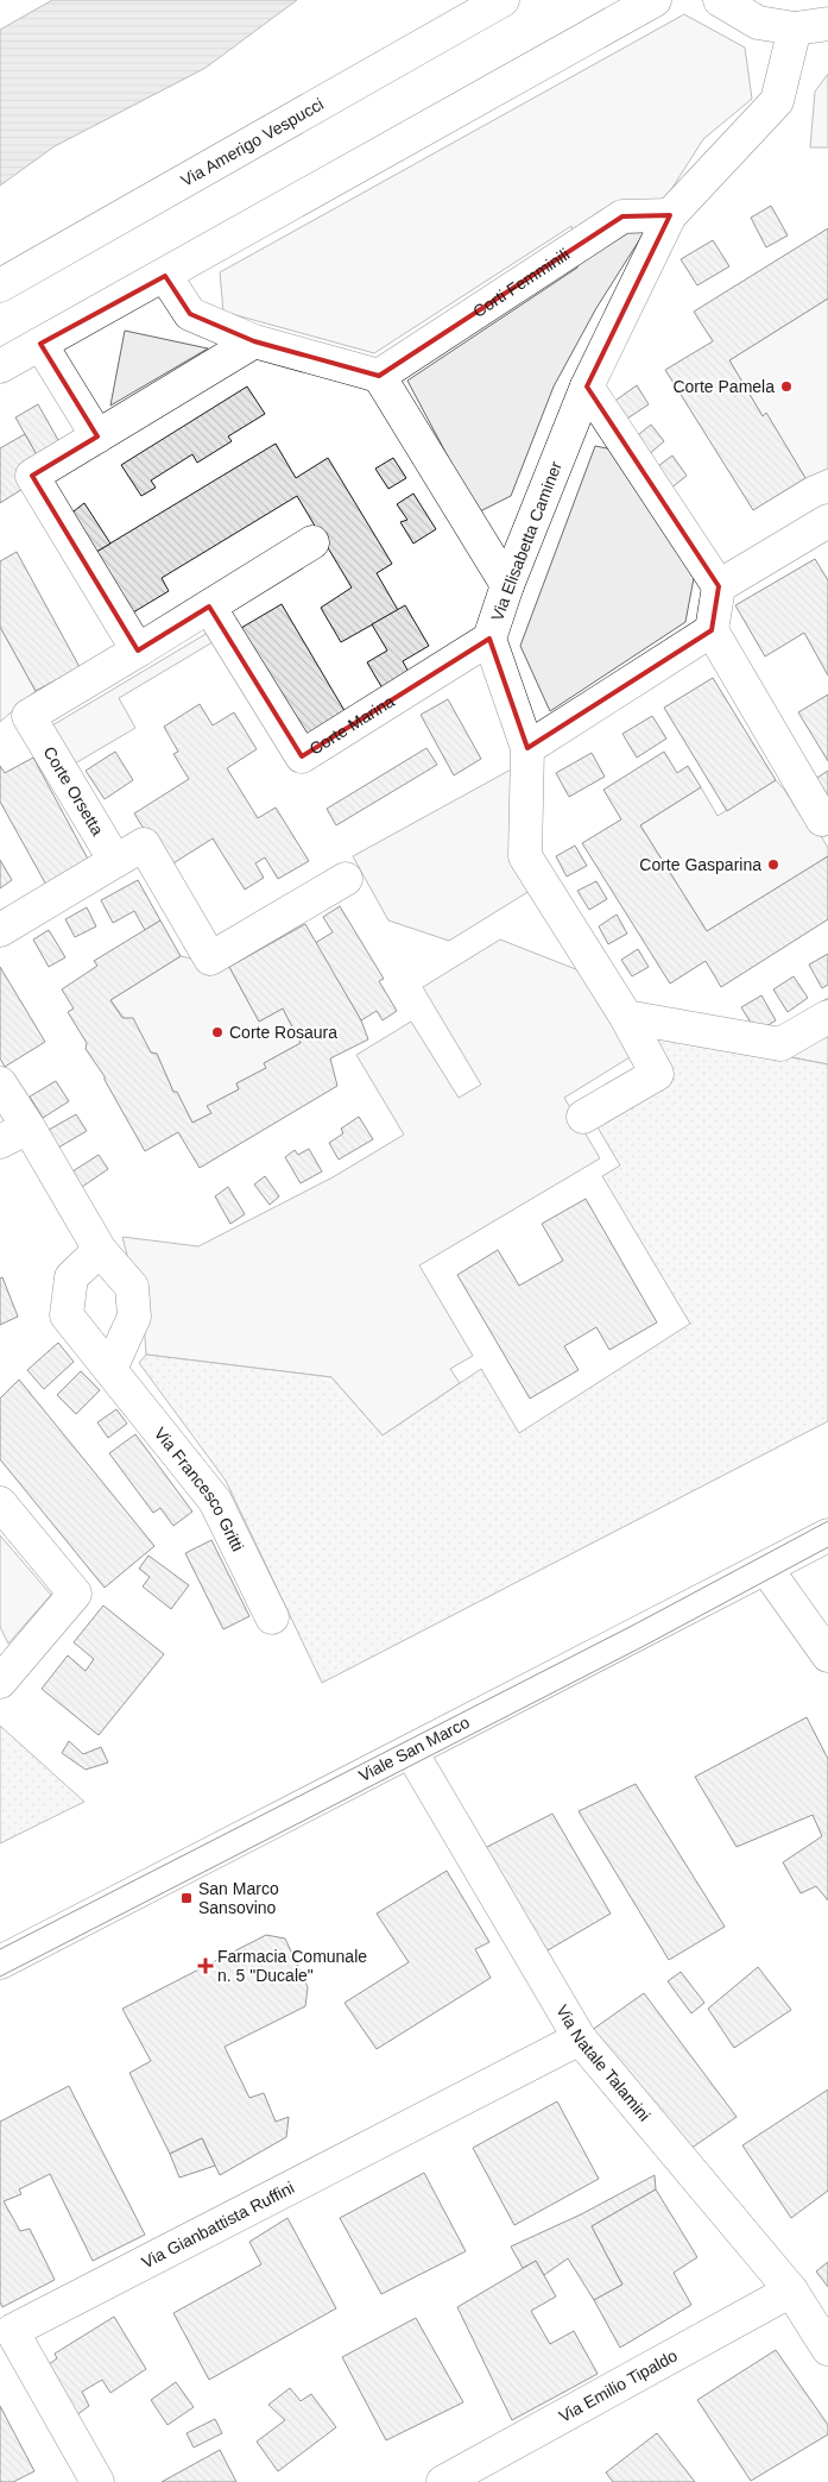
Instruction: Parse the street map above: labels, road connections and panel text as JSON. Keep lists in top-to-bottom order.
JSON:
{
  "streets": {
    "street": [
      "Via Amerigo Vespucci",
      "Corti Femminili",
      "Via Elisabetta Caminer",
      "Corte Marina",
      "Corte Orsetta",
      "Via Francesco Gritti",
      "Viale San Marco",
      "Via Natale Talamini",
      "Via Gianbattista Ruffini",
      "Via Emilio Tipaldo"
    ]
  },
  "crossings": [
    ["Corti Femminili", "Via Elisabetta Caminer"],
    ["Via Elisabetta Caminer", "Corte Marina"],
    ["Viale San Marco", "Via Natale Talamini"],
    ["Via Natale Talamini", "Via Gianbattista Ruffini"],
    ["Via Natale Talamini", "Via Emilio Tipaldo"]
  ],
  "places": {
    "other": ["Corte Pamela", "Corte Gasparina", "Corte Rosaura"],
    "transit": ["San Marco Sansovino"],
    "health": ["Farmacia Comunale n. 5 \"Ducale\""]
  }
}
